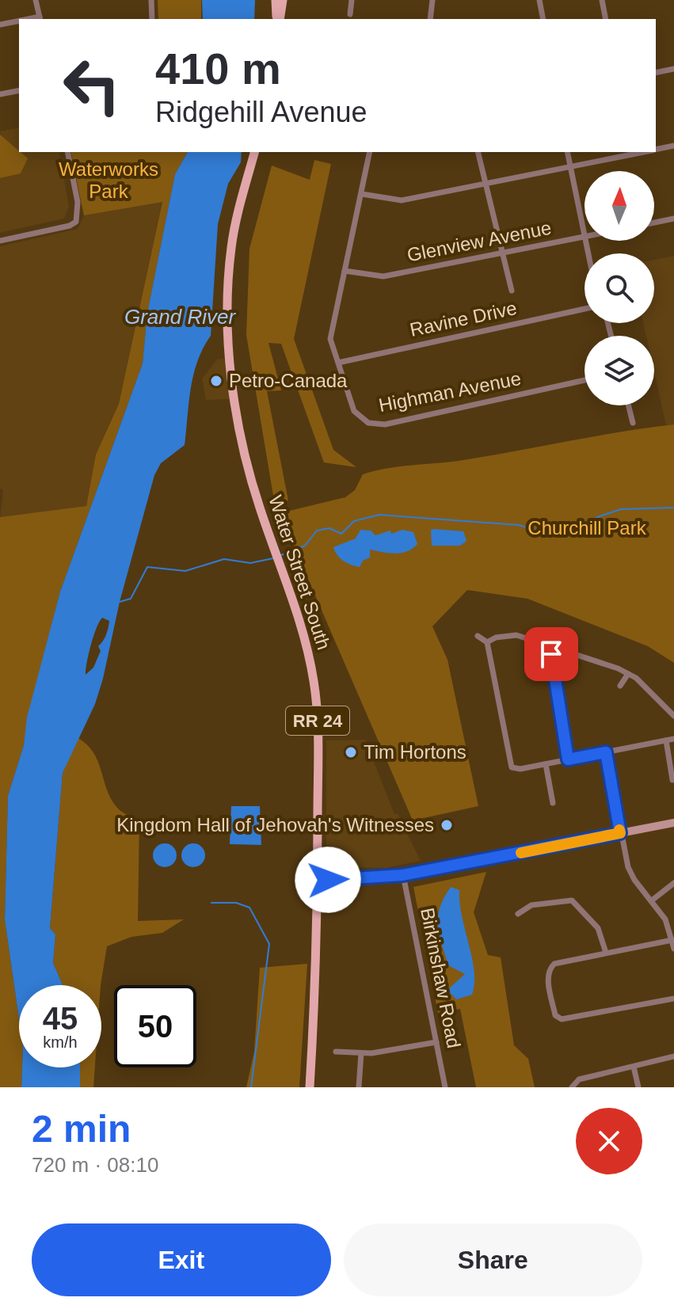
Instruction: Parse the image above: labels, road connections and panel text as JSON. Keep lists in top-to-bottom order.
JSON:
{
  "streets": {
    "main road": ["Water Street South", "RR 24"],
    "street": [
      "Glenview Avenue",
      "Ravine Drive",
      "Highman Avenue",
      "Birkinshaw Road"
    ]
  },
  "crossings": [
    ["Glenview Avenue", "Highman Avenue"],
    ["Ravine Drive", "Highman Avenue"]
  ],
  "water": ["Grand River"],
  "parks": ["Waterworks Park", "Churchill Park"],
  "places": ["Petro-Canada", "Tim Hortons", "Kingdom Hall of Jehovah's Witnesses"],
  "north": "top",
  "page": {
    "turn": ["410 m", "Ridgehill Avenue"],
    "speed": "45 km/h",
    "limit": "50",
    "heading": ["2 min", "720 m · 08:10"],
    "buttons": ["Exit", "Share"]
  }
}
